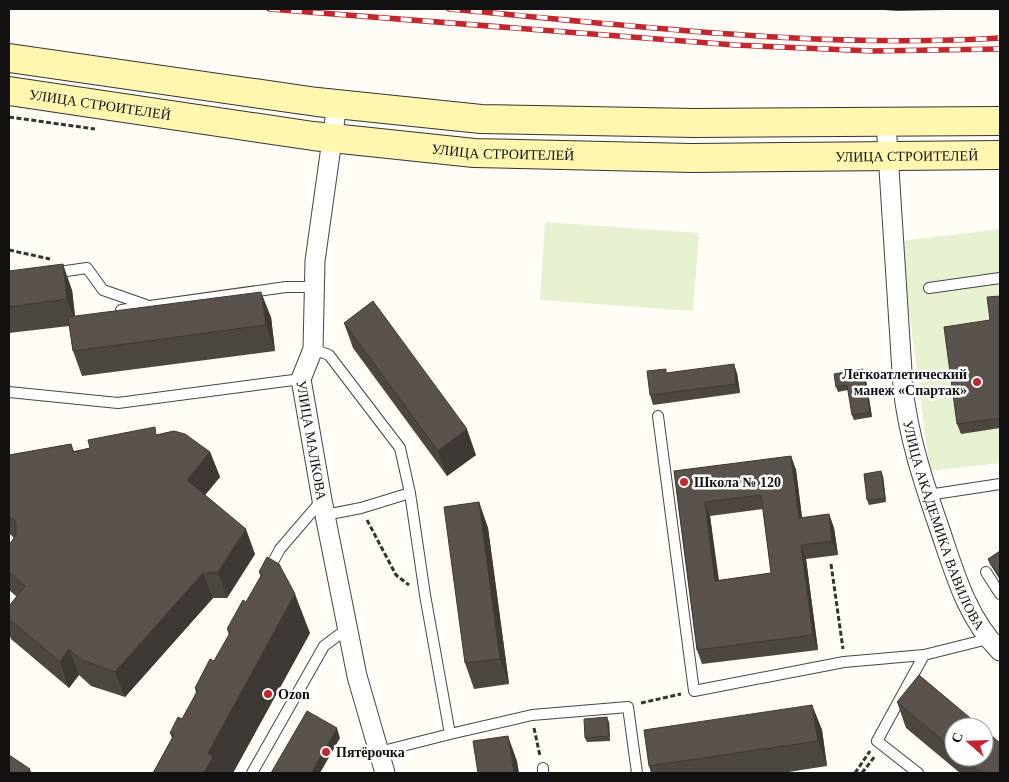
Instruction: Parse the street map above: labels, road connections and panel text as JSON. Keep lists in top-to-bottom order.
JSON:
{
  "streets": {
    "main road": ["УЛИЦА СТРОИТЕЛЕЙ"],
    "street": ["УЛИЦА МАЛКОВА", "УЛИЦА АКАДЕМИКА ВАВИЛОВА"]
  },
  "crossings": [
    ["УЛИЦА СТРОИТЕЛЕЙ", "УЛИЦА МАЛКОВА"],
    ["УЛИЦА СТРОИТЕЛЕЙ", "УЛИЦА АКАДЕМИКА ВАВИЛОВА"]
  ],
  "places": [
    "Легкоатлетический манеж «Спартак»",
    "Школа № 120",
    "Ozon",
    "Пятёрочка"
  ],
  "north": "left"
}
